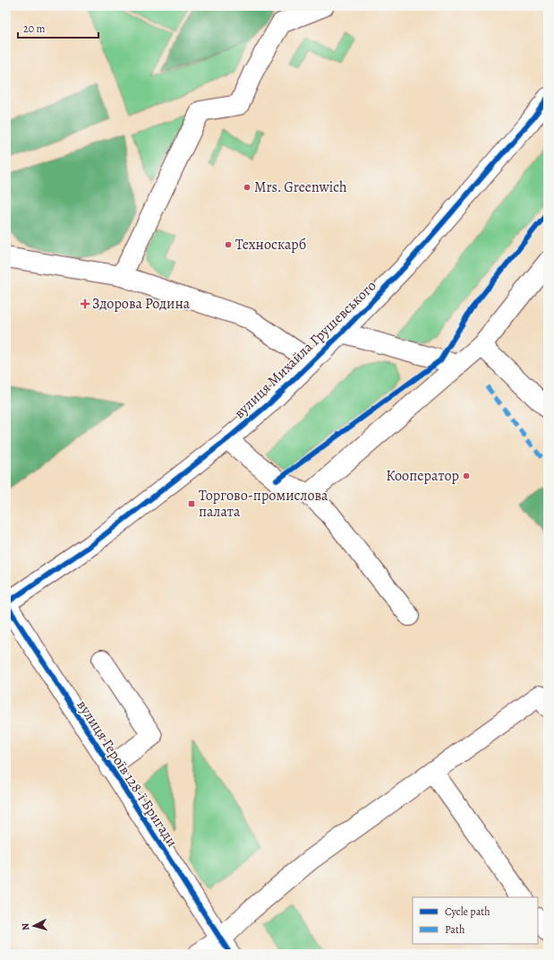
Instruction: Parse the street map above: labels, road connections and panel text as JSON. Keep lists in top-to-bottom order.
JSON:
{
  "streets": {
    "street": ["вулиця Михайла Грушевського", "вулиця Героїв 128-ї Бригади"]
  },
  "crossings": [
    ["вулиця Михайла Грушевського", "вулиця Героїв 128-ї Бригади"]
  ],
  "places": {
    "other": ["Mrs. Greenwich", "Техноскарб", "Кооператор"],
    "health": ["Здорова Родина"],
    "transit": ["Торгово-промислова палата"]
  },
  "legend": ["Cycle path", "Path"],
  "scale_bar": "20 m",
  "north": "left"
}
